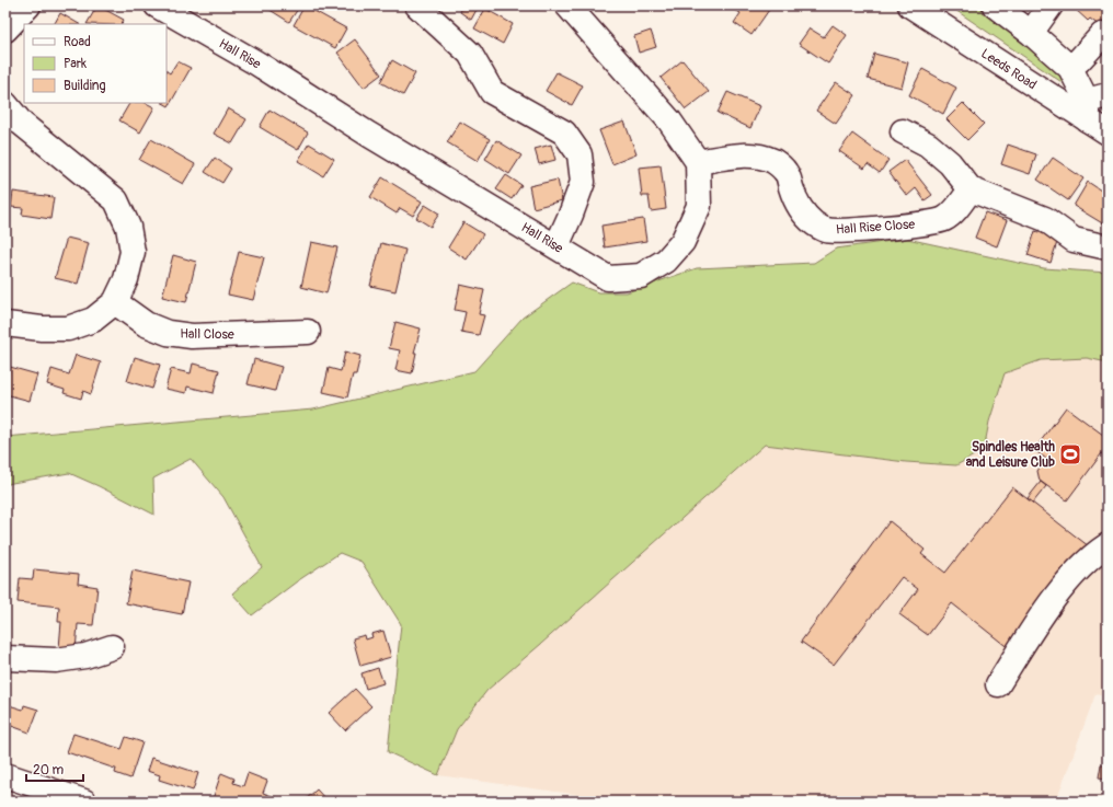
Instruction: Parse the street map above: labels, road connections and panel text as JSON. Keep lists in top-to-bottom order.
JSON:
{
  "streets": {
    "main road": [
      "Hall Rise",
      "Leeds Road",
      "Hall Rise Close",
      "Hall Close"
    ]
  },
  "crossings": [
    ["Hall Rise", "Hall Rise Close"]
  ],
  "places": {
    "sports": ["Spindles Health and Leisure Club"]
  },
  "legend": ["Road", "Park", "Building"],
  "scale_bar": "20 m"
}
